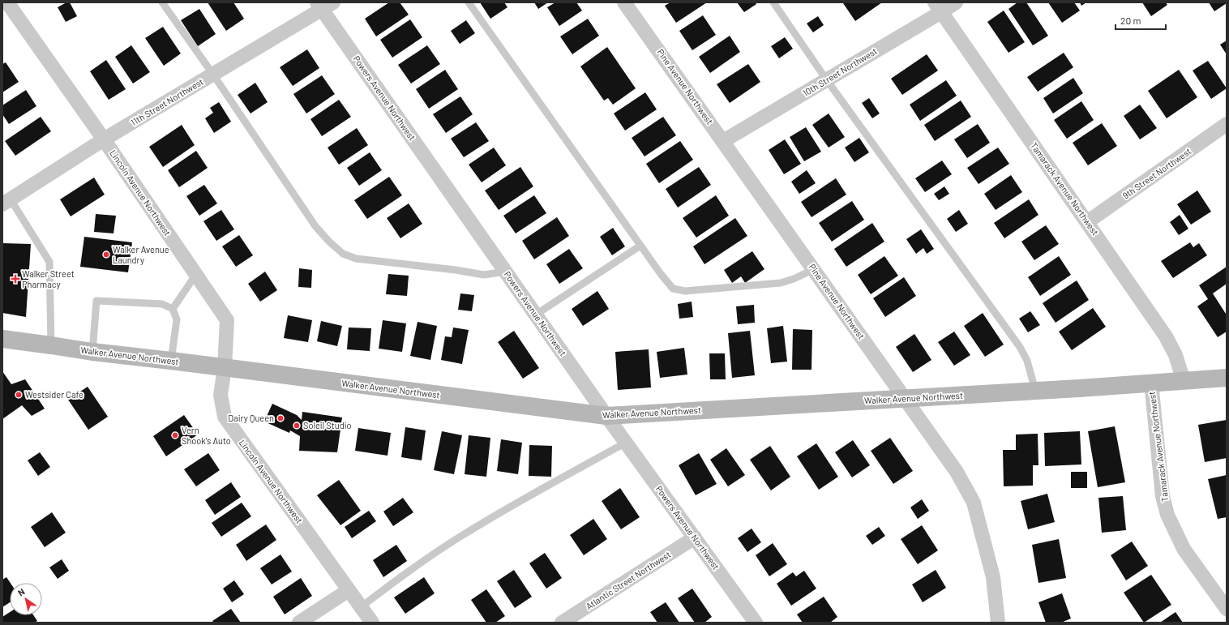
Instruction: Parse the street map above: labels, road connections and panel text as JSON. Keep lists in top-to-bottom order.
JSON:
{
  "streets": {
    "main road": ["Walker Avenue Northwest"],
    "street": [
      "10th Street Northwest",
      "Pine Avenue Northwest",
      "Powers Avenue Northwest",
      "11th Street Northwest",
      "9th Street Northwest",
      "Tamarack Avenue Northwest",
      "Lincoln Avenue Northwest",
      "Atlantic Street Northwest"
    ]
  },
  "crossings": [
    ["10th Street Northwest", "Pine Avenue Northwest"],
    ["10th Street Northwest", "Tamarack Avenue Northwest"],
    ["Pine Avenue Northwest", "Walker Avenue Northwest"],
    ["Powers Avenue Northwest", "11th Street Northwest"],
    ["Powers Avenue Northwest", "Walker Avenue Northwest"],
    ["Powers Avenue Northwest", "Atlantic Street Northwest"],
    ["11th Street Northwest", "Lincoln Avenue Northwest"],
    ["9th Street Northwest", "Tamarack Avenue Northwest"],
    ["Tamarack Avenue Northwest", "Walker Avenue Northwest"],
    ["Lincoln Avenue Northwest", "Walker Avenue Northwest"]
  ],
  "places": {
    "other": [
      "Walker Avenue Laundry",
      "Westsider Cafe",
      "Dairy Queen",
      "Soleil Studio",
      "Vern Shook's Auto"
    ],
    "health": ["Walker Street Pharmacy"]
  },
  "scale_bar": "20 m",
  "north": "top left"
}
